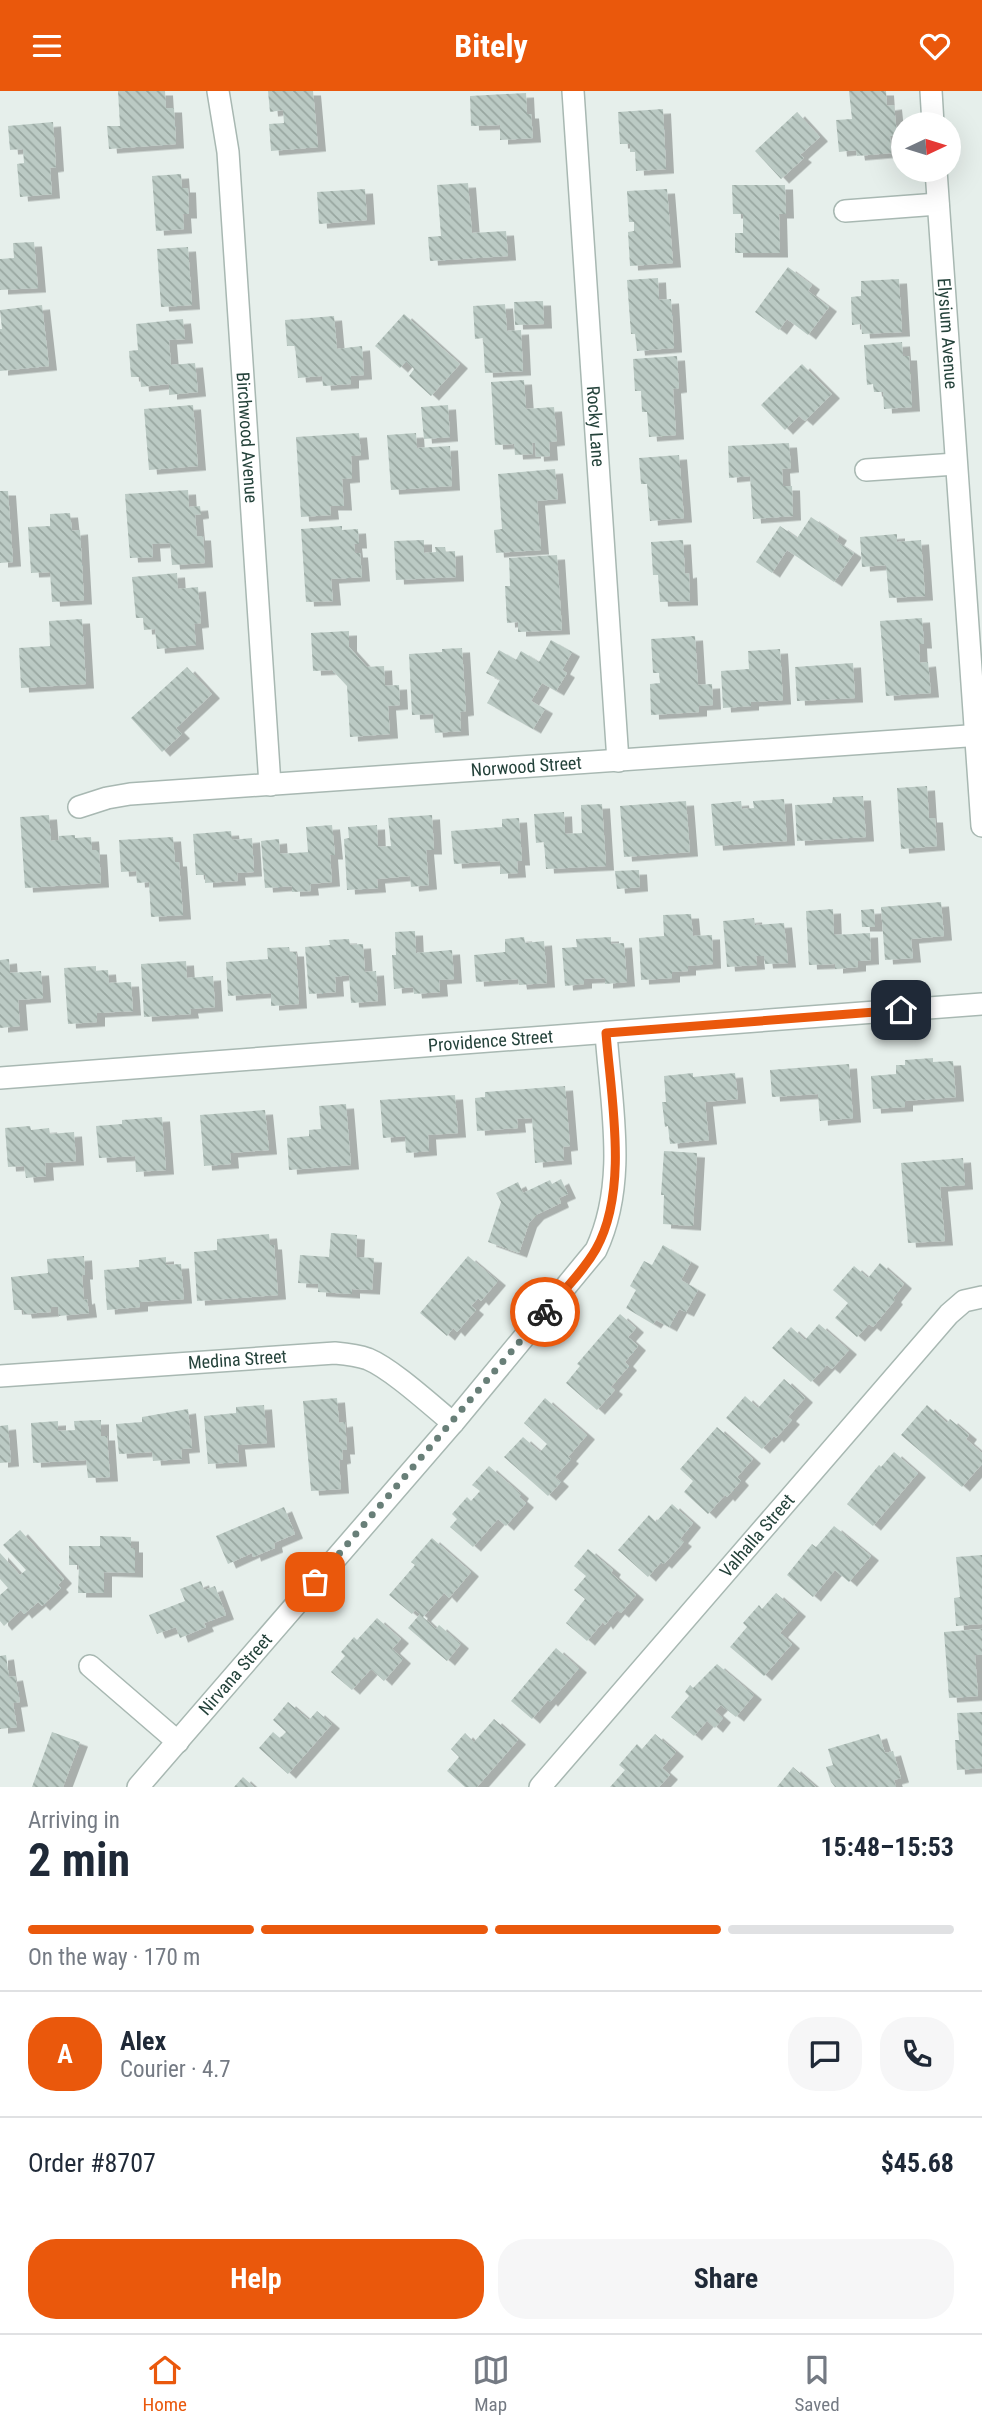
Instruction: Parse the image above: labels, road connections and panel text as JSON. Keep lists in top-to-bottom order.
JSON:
{
  "streets": {
    "street": [
      "Elysium Avenue",
      "Rocky Lane",
      "Birchwood Avenue",
      "Norwood Street",
      "Providence Street",
      "Medina Street",
      "Valhalla Street",
      "Nirvana Street"
    ]
  },
  "crossings": [
    ["Elysium Avenue", "Norwood Street"],
    ["Rocky Lane", "Norwood Street"],
    ["Birchwood Avenue", "Norwood Street"],
    ["Providence Street", "Nirvana Street"],
    ["Medina Street", "Nirvana Street"]
  ],
  "north": "right",
  "page": {
    "header": "Bitely",
    "heading": ["2 min", "Arriving in", "15:48–15:53"],
    "panel": [
      "Alex",
      "Courier · 4.7",
      "Order #8707",
      "$45.68"
    ],
    "bar": "On the way · 170 m",
    "round": "A",
    "buttons": ["Help", "Share"],
    "tabs": ["Home", "Map", "Saved"]
  }
}
